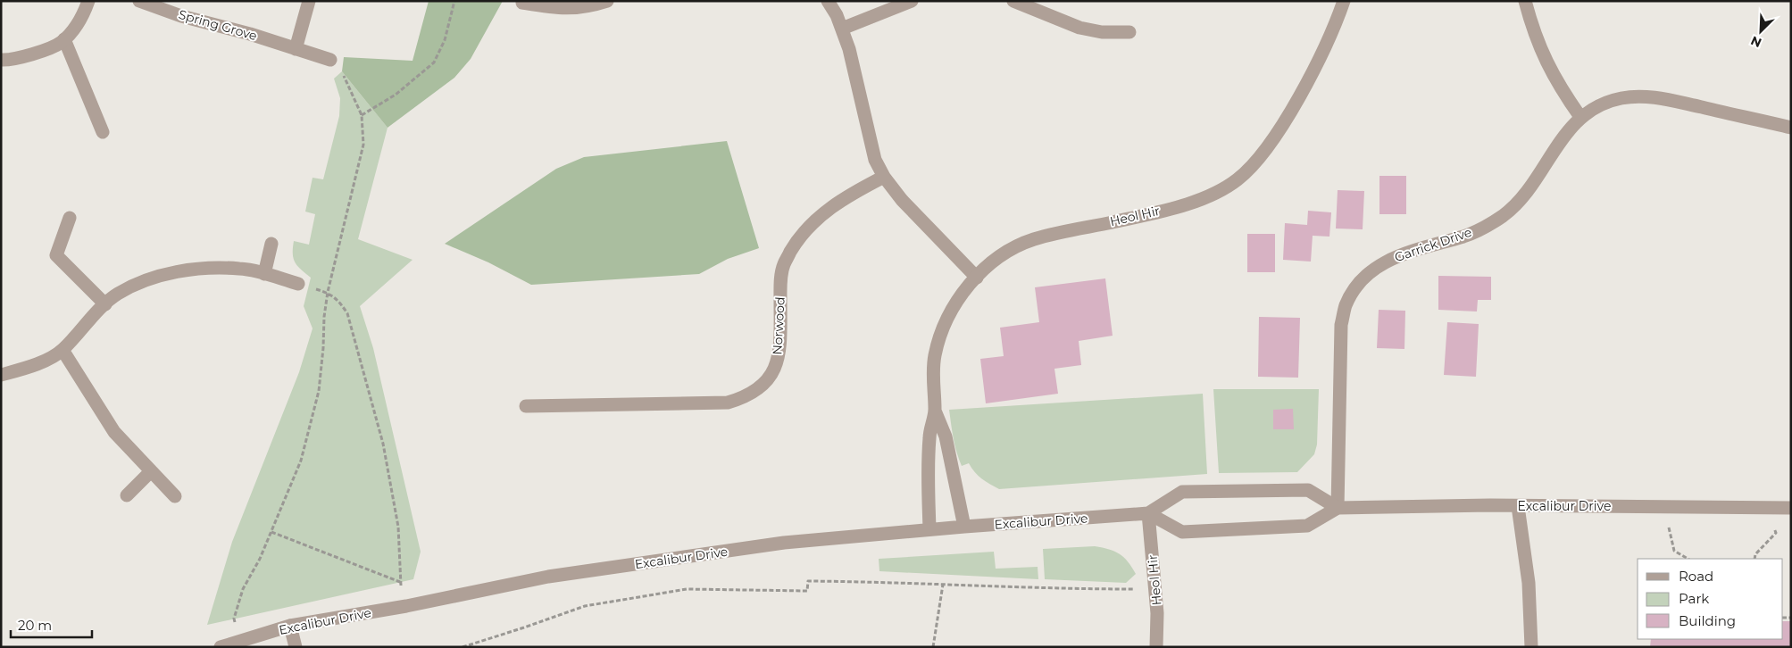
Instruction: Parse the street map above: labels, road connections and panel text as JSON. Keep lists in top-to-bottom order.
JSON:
{
  "streets": {
    "street": [
      "Spring Grove",
      "Heol Hir",
      "Garrick Drive",
      "Norwood",
      "Excalibur Drive"
    ]
  },
  "crossings": [
    ["Heol Hir", "Excalibur Drive"],
    ["Garrick Drive", "Excalibur Drive"]
  ],
  "legend": ["Road", "Park", "Building"],
  "scale_bar": "20 m",
  "north": "bottom left"
}
